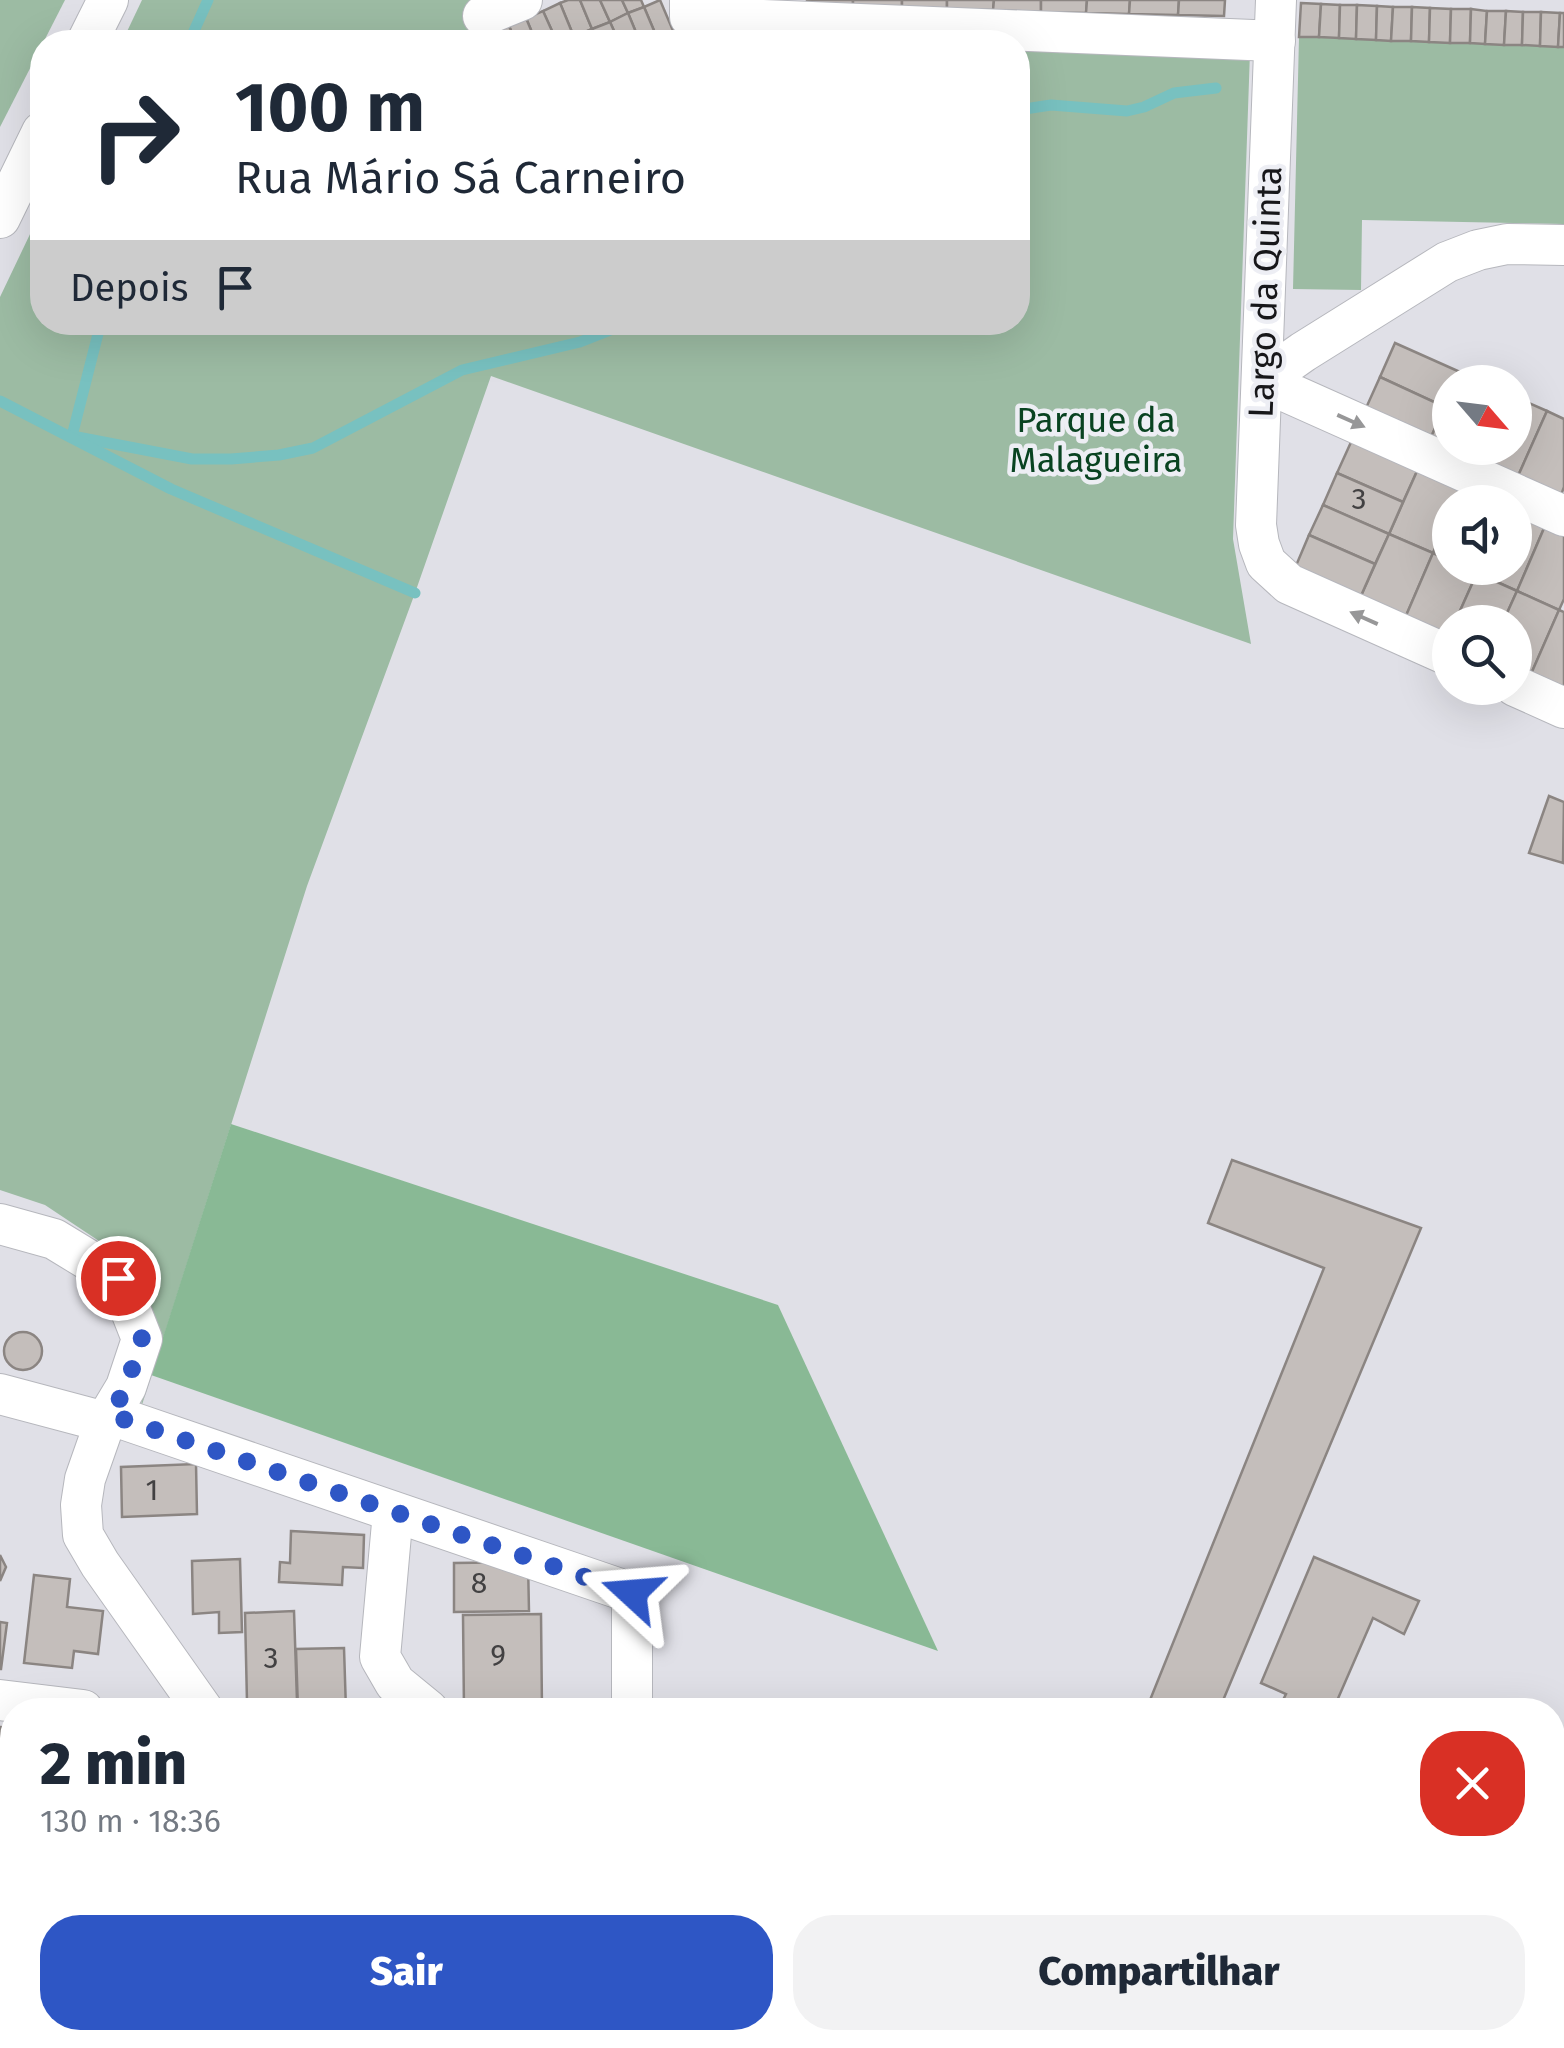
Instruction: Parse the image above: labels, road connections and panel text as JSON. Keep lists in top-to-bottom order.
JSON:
{
  "streets": {
    "street": ["Largo da Quinta"]
  },
  "one_way": ["Largo da Quinta"],
  "parks": ["Parque da Malagueira"],
  "house_numbers": [
    "3",
    "1",
    "8",
    "9",
    "3"
  ],
  "north": "bottom right",
  "page": {
    "turn": ["100 m", "Rua Mário Sá Carneiro"],
    "then": "Depois",
    "heading": ["2 min", "130 m · 18:36"],
    "buttons": ["Sair", "Compartilhar"]
  }
}
